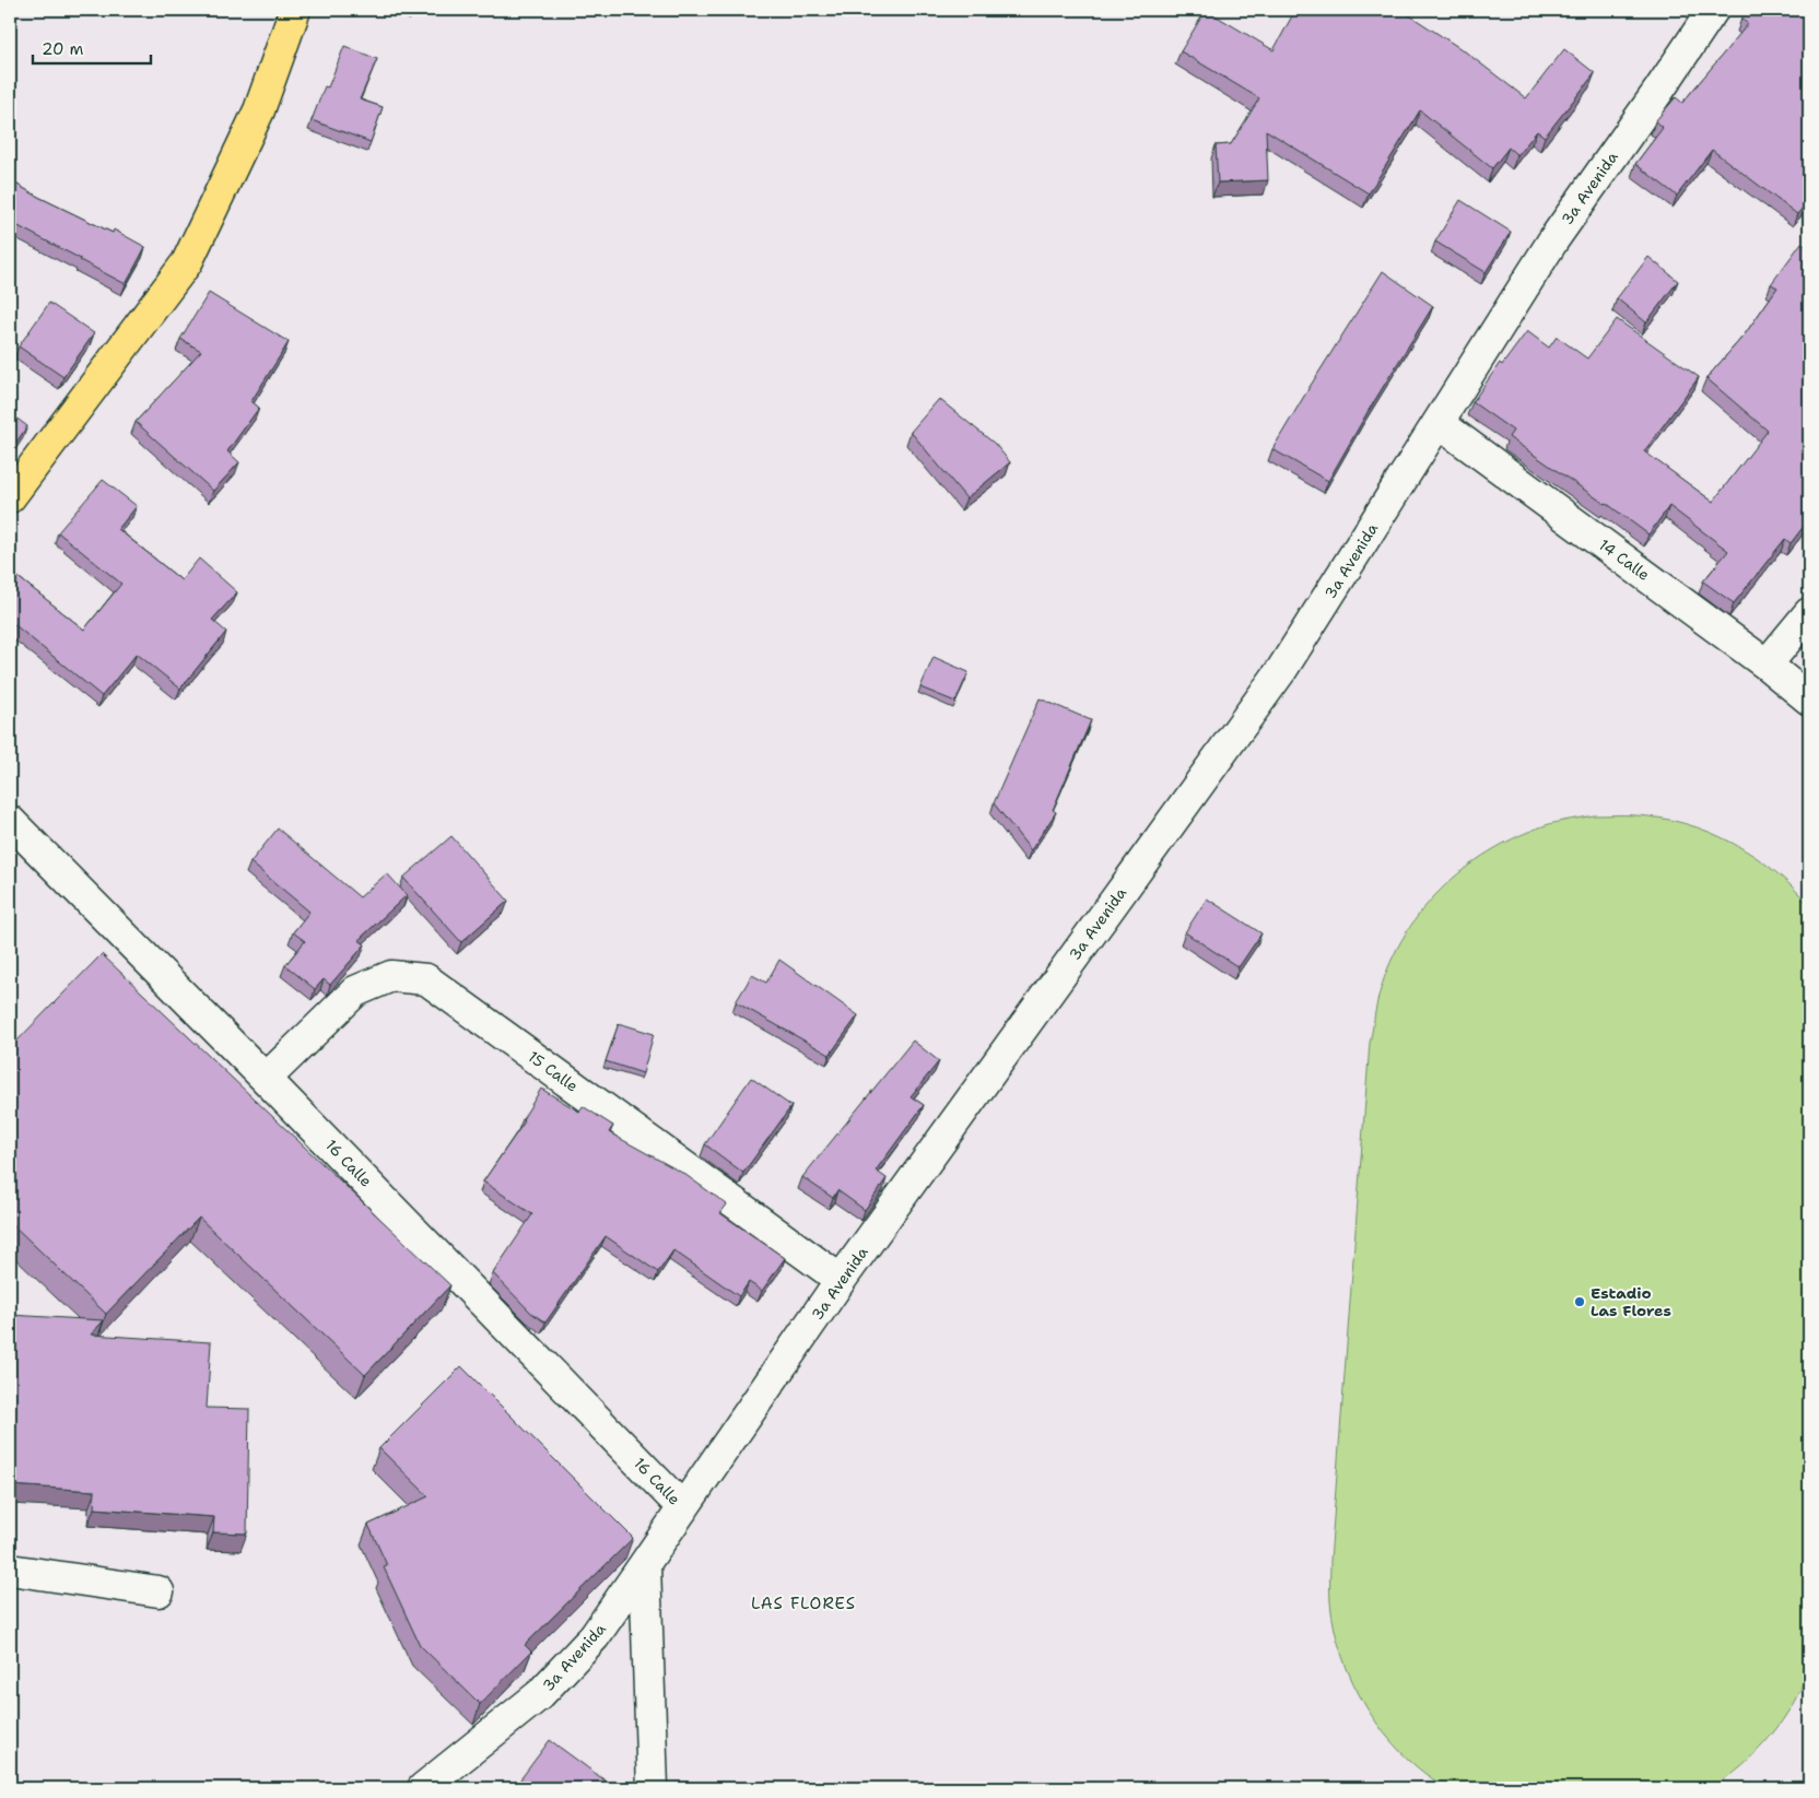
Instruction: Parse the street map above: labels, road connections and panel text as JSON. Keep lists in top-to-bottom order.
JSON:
{
  "streets": {
    "street": [
      "3a Avenida",
      "14 Calle",
      "15 Calle",
      "16 Calle"
    ]
  },
  "crossings": [
    ["3a Avenida", "14 Calle"],
    ["3a Avenida", "15 Calle"],
    ["3a Avenida", "16 Calle"],
    ["15 Calle", "16 Calle"]
  ],
  "districts": ["LAS FLORES"],
  "places": ["Estadio Las Flores"],
  "scale_bar": "20 m"
}
